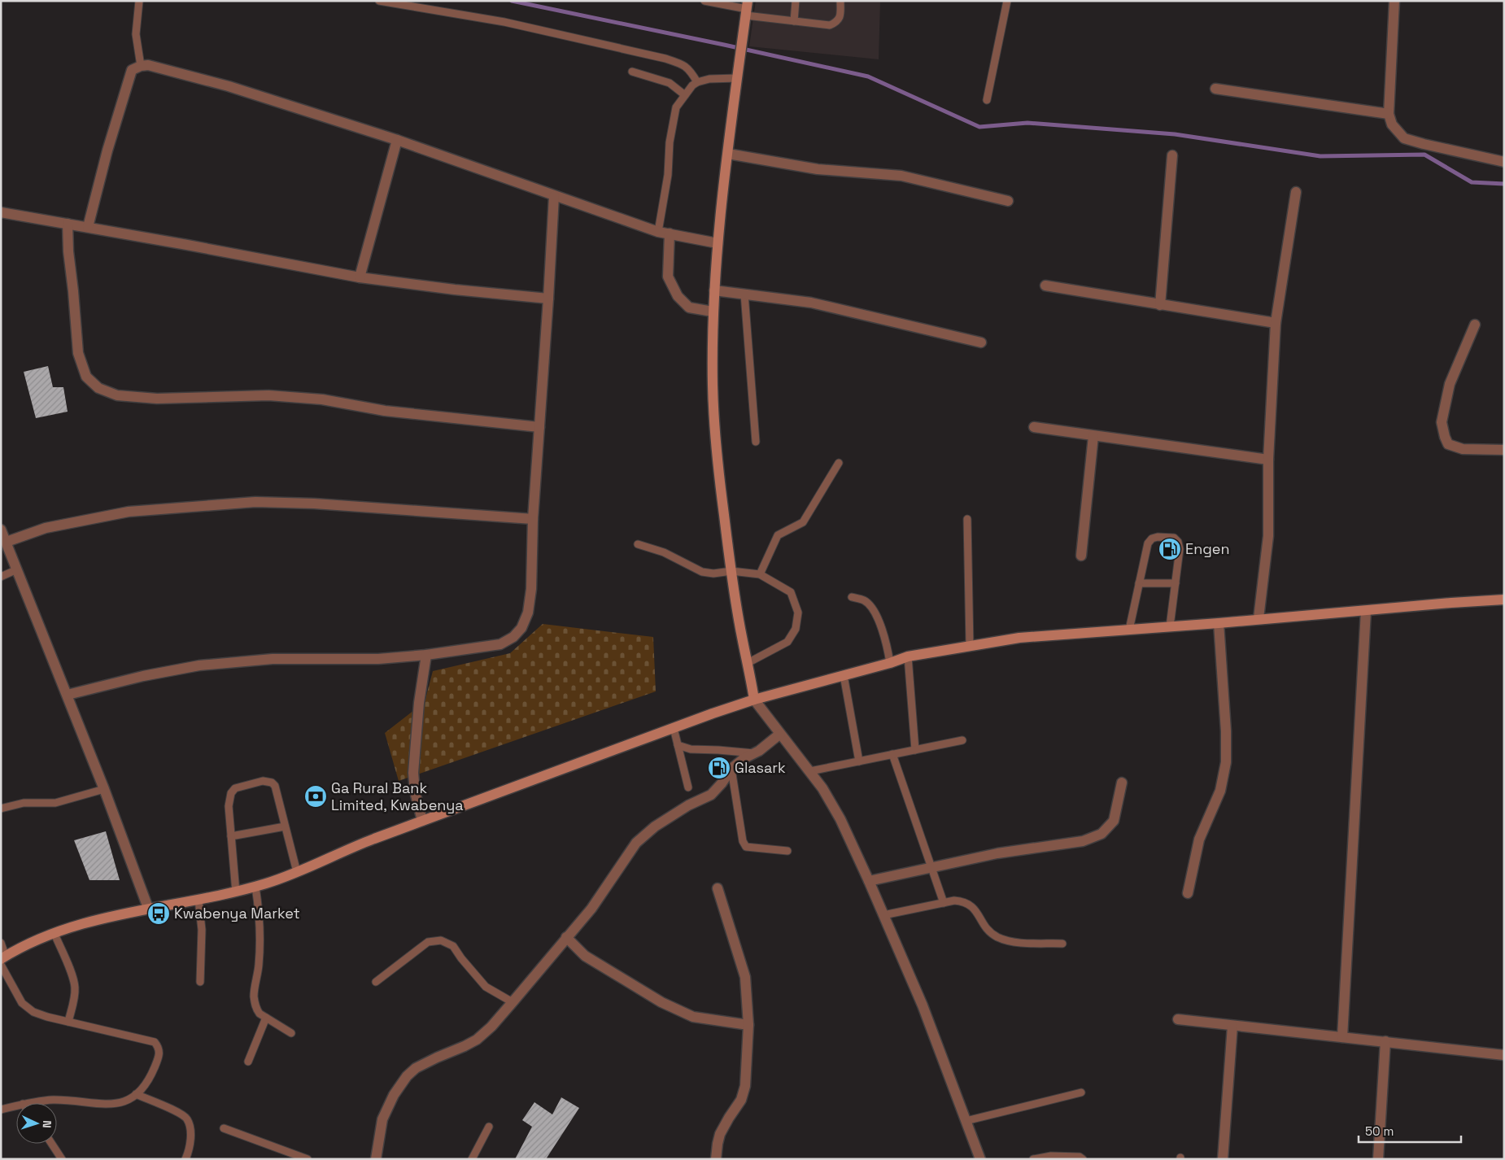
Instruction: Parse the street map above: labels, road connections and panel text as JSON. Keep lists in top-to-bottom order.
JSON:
{
  "places": {
    "fuel station": ["Engen", "Glasark"],
    "bank": ["Ga Rural Bank Limited, Kwabenya"],
    "bus stop": ["Kwabenya Market"]
  },
  "scale_bar": "50 m",
  "north": "right"
}
